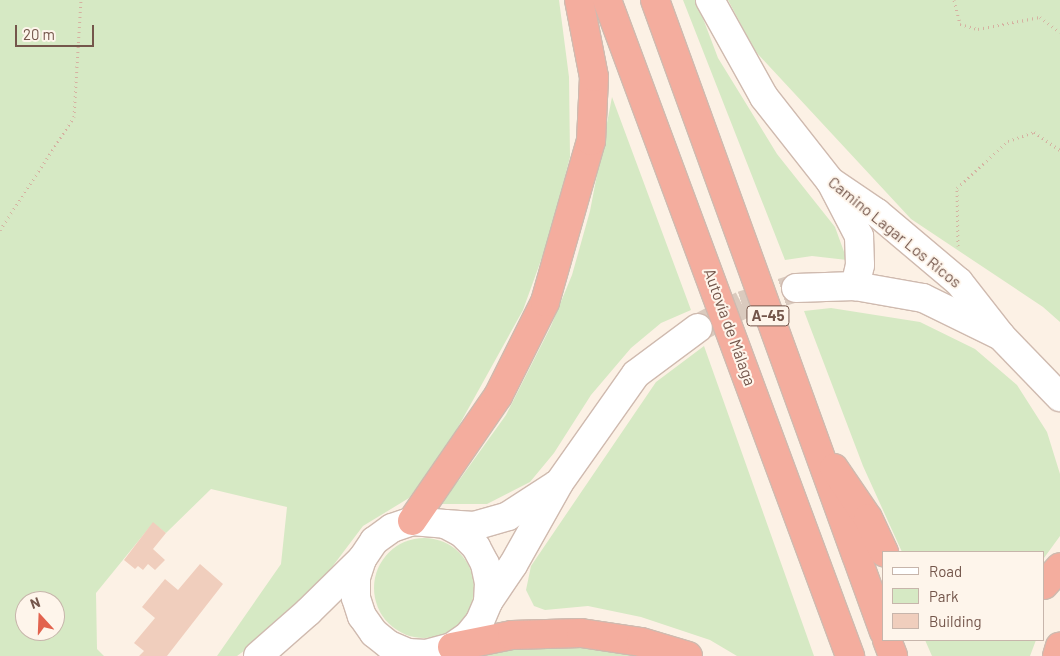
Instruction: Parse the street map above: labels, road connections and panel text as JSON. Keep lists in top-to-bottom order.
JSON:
{
  "streets": {
    "highway": ["A-45", "Autovía de Málaga"],
    "street": ["Camino Lagar Los Ricos"]
  },
  "legend": ["Road", "Park", "Building"],
  "scale_bar": "20 m",
  "north": "top"
}
